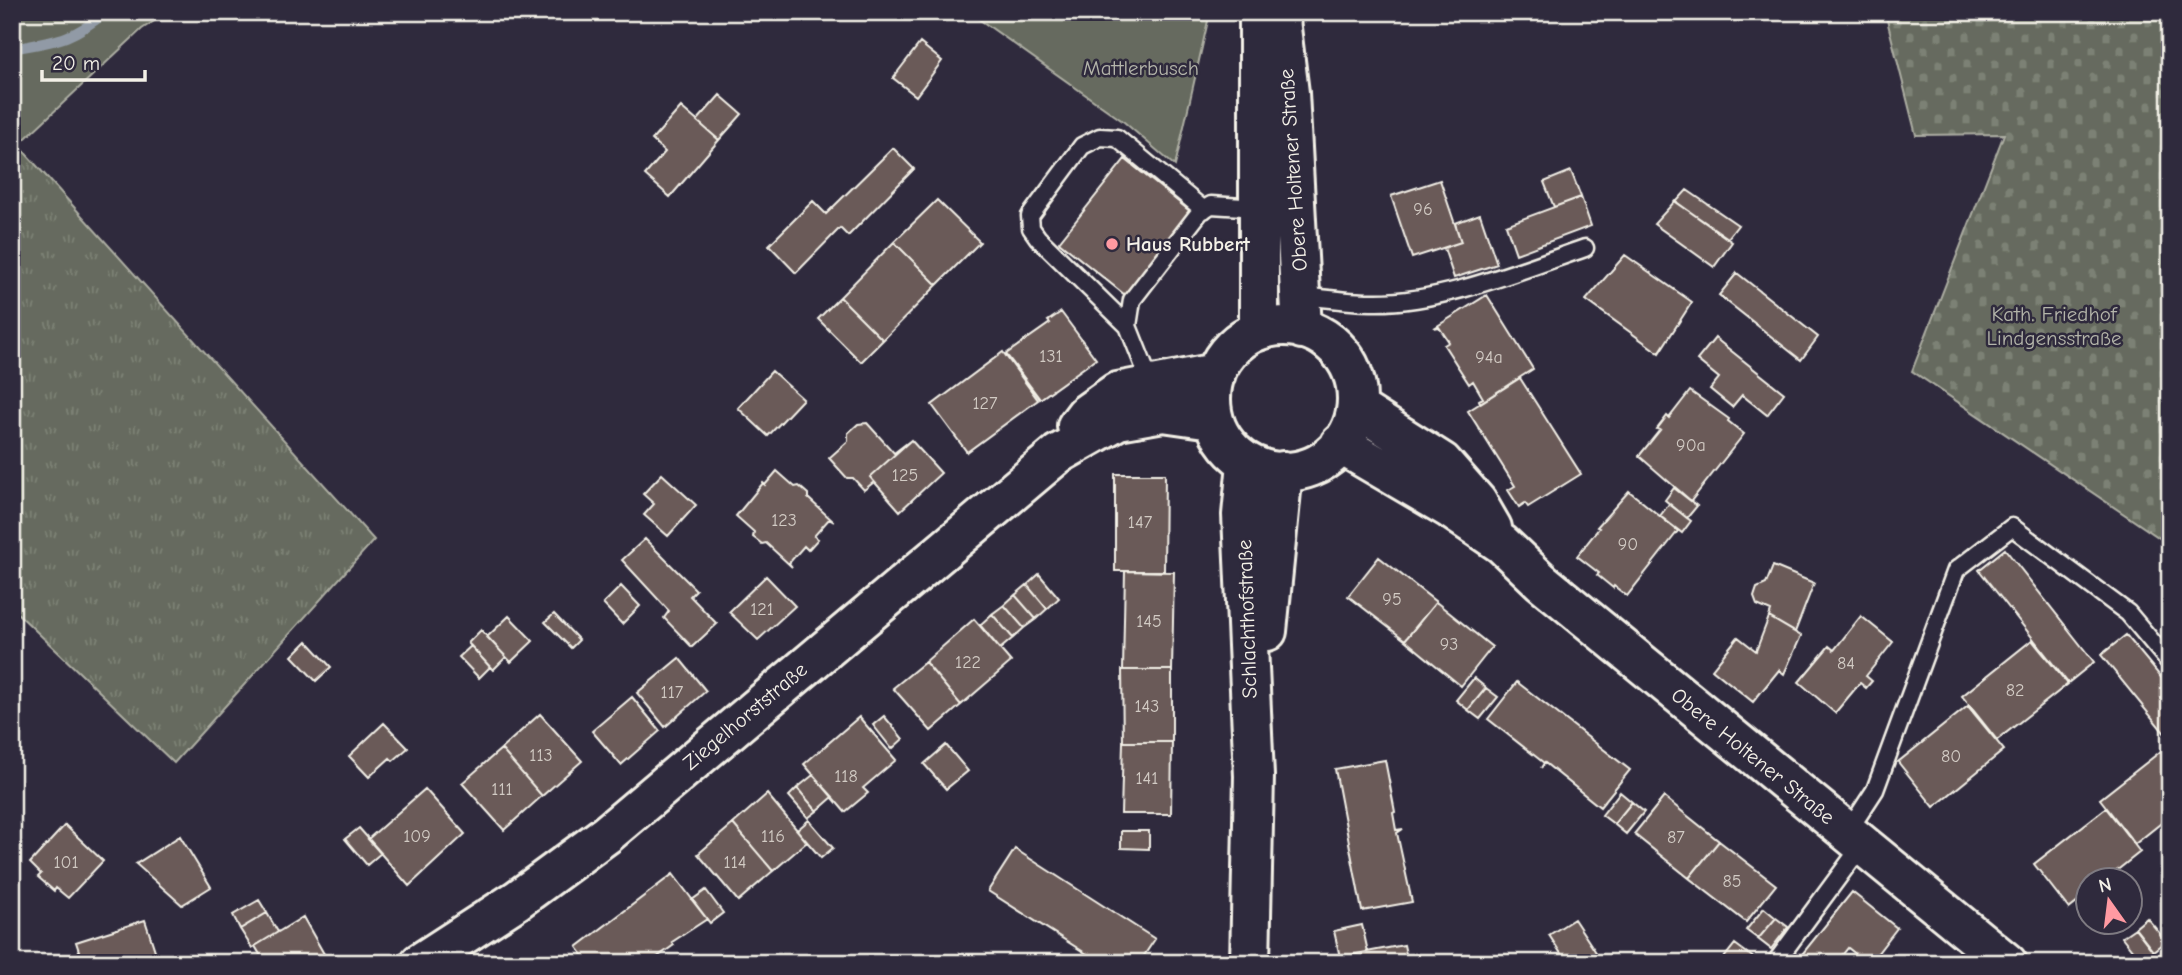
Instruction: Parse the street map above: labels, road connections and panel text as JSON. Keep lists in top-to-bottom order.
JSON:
{
  "streets": {
    "street": ["Obere Holtener Straße", "Schlachthofstraße", "Ziegelhorststraße"]
  },
  "crossings": [
    ["Obere Holtener Straße", "Schlachthofstraße"],
    ["Obere Holtener Straße", "Ziegelhorststraße"],
    ["Schlachthofstraße", "Ziegelhorststraße"]
  ],
  "parks": ["Mattlerbusch", "Kath. Friedhof Lindgensstraße"],
  "places": ["Haus Rubbert"],
  "house_numbers": [
    "96",
    "131",
    "94a",
    "127",
    "90a",
    "125",
    "123",
    "147",
    "90",
    "95",
    "121",
    "145",
    "93",
    "122",
    "84",
    "82",
    "117",
    "143",
    "113",
    "80",
    "118",
    "141",
    "111",
    "109",
    "116",
    "87",
    "101",
    "114",
    "85"
  ],
  "scale_bar": "20 m",
  "north": "top"
}
